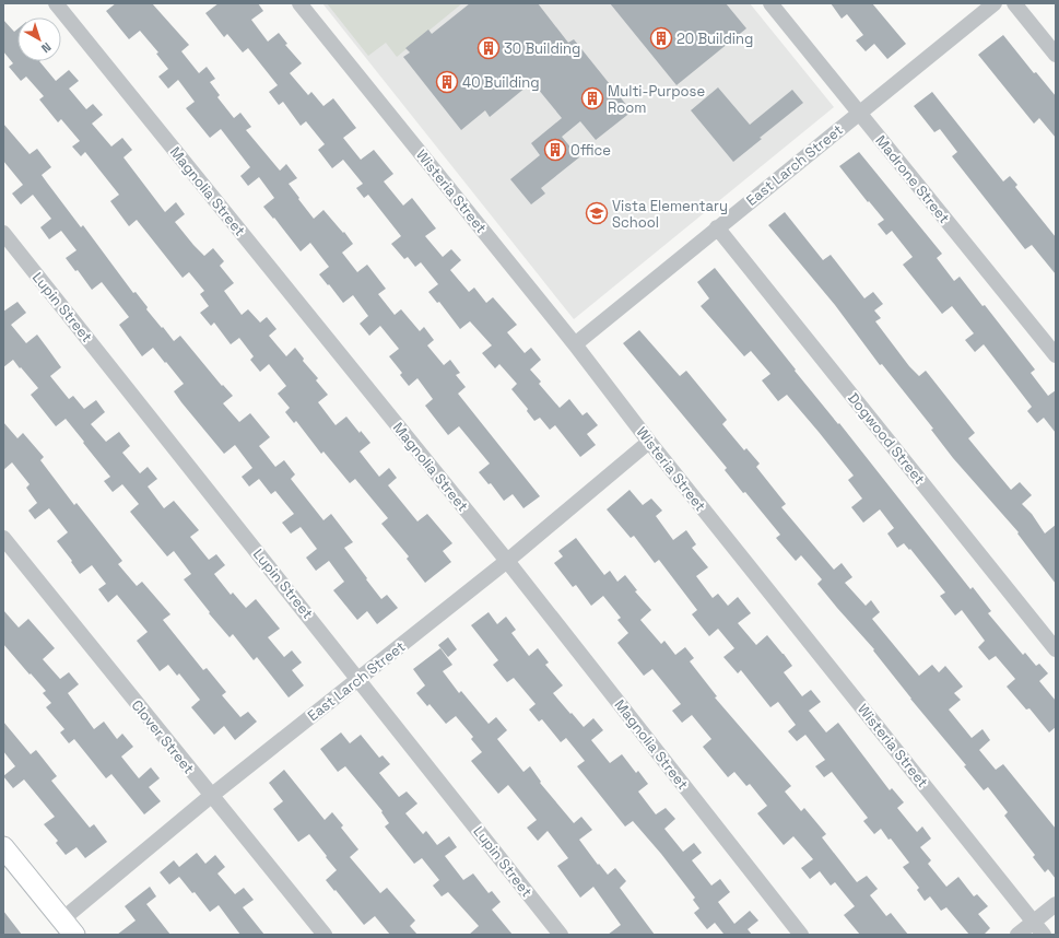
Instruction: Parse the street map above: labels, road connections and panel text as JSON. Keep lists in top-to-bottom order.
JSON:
{
  "streets": {
    "street": [
      "East Larch Street",
      "Madrone Street",
      "Magnolia Street",
      "Wisteria Street",
      "Lupin Street",
      "Dogwood Street",
      "Clover Street"
    ]
  },
  "crossings": [
    ["East Larch Street", "Madrone Street"],
    ["East Larch Street", "Magnolia Street"],
    ["East Larch Street", "Wisteria Street"],
    ["East Larch Street", "Lupin Street"],
    ["East Larch Street", "Dogwood Street"],
    ["East Larch Street", "Clover Street"]
  ],
  "places": {
    "building": [
      "20 Building",
      "30 Building",
      "40 Building",
      "Multi-Purpose Room",
      "Office"
    ],
    "school or university": ["Vista Elementary School"]
  },
  "north": "bottom right"
}
